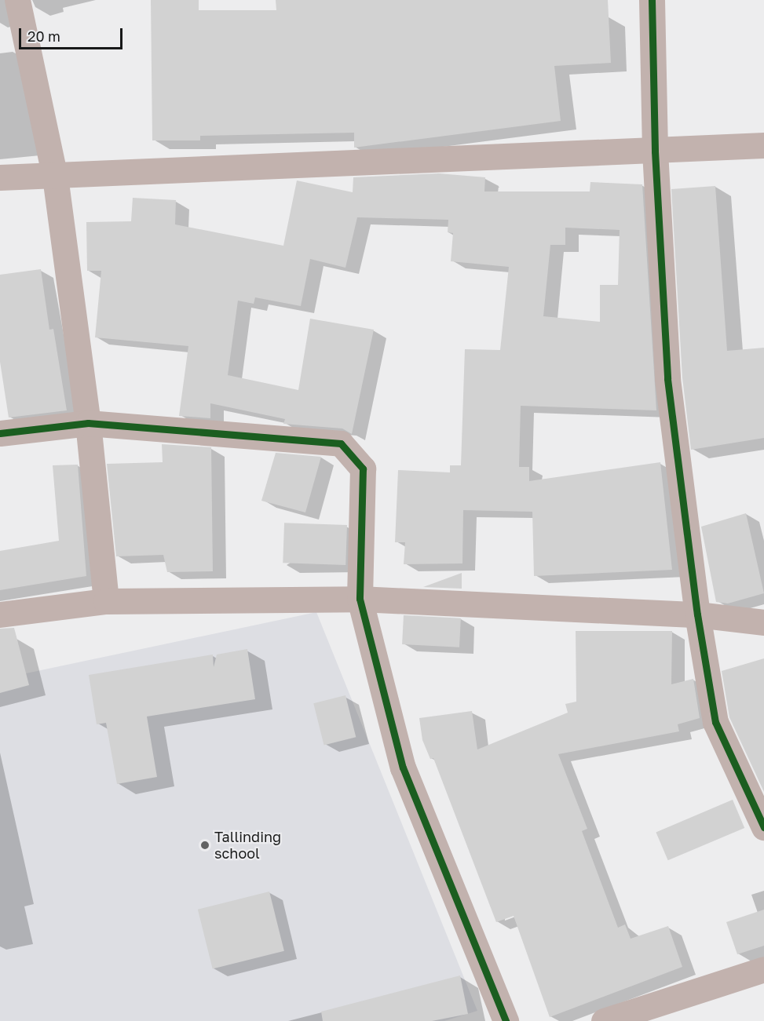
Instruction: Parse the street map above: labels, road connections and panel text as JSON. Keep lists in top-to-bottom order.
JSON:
{
  "places": ["Tallinding school"],
  "scale_bar": "20 m"
}
